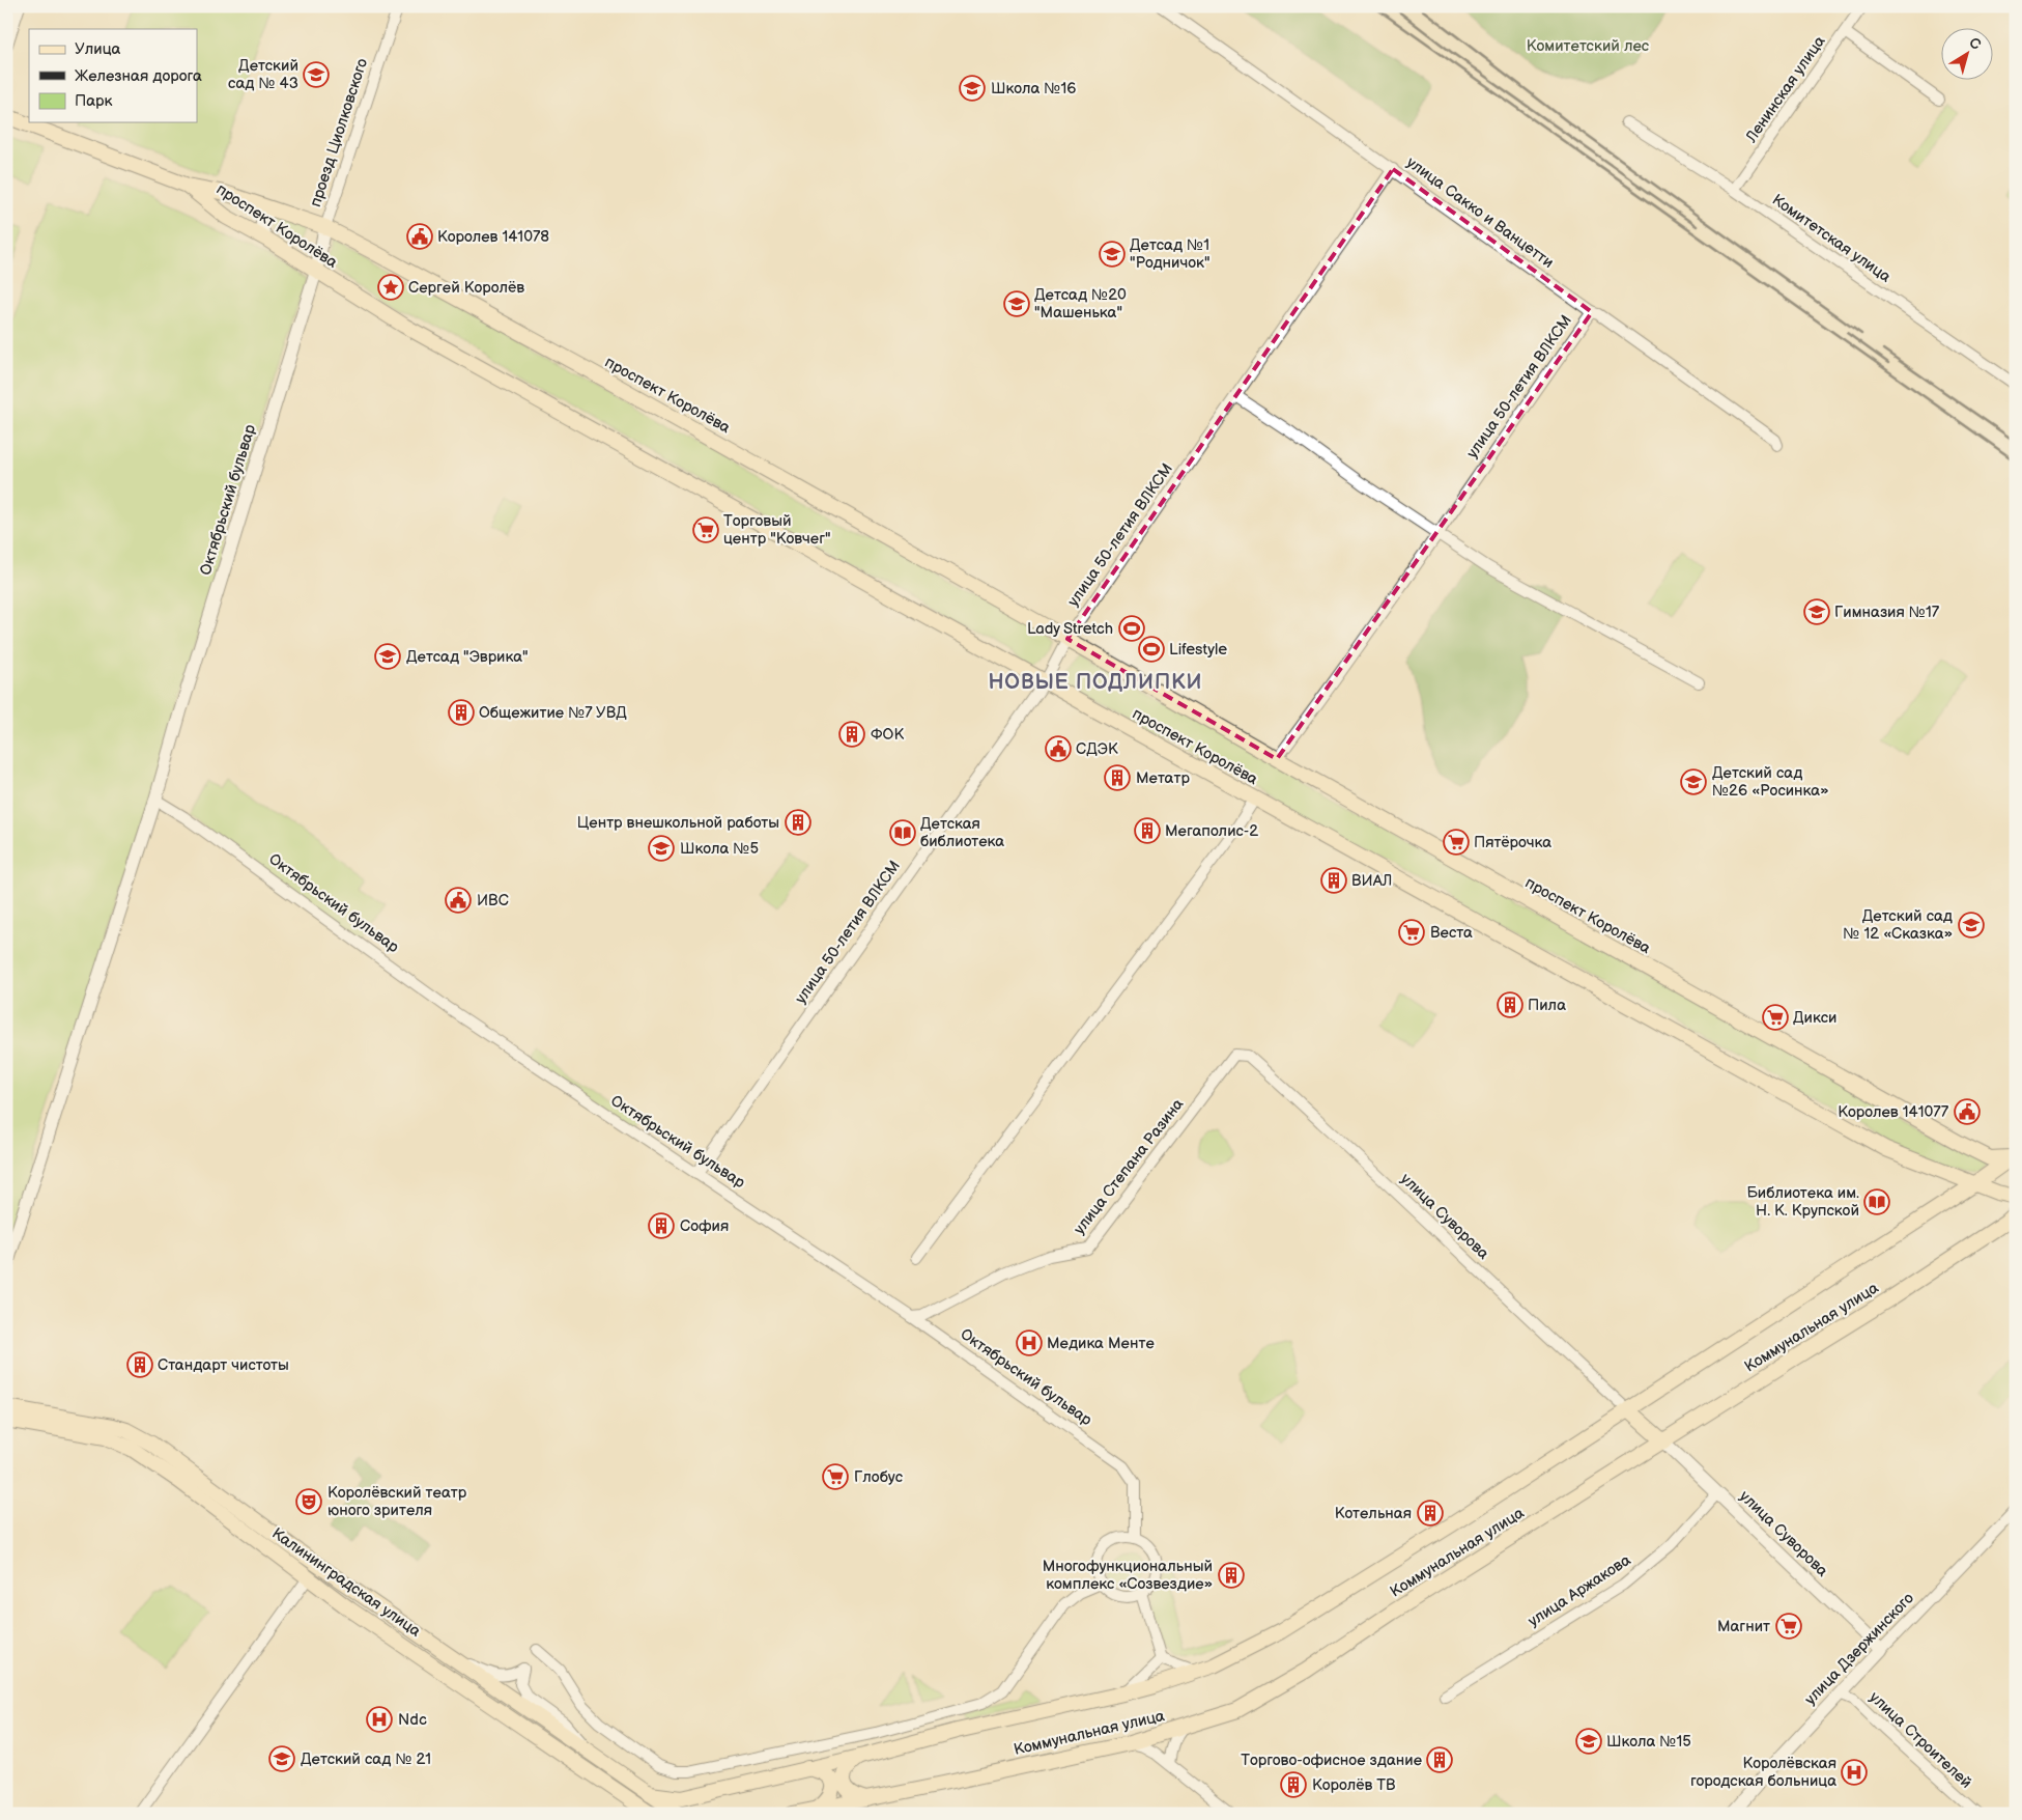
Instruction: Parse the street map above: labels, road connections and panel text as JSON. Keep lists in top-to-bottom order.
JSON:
{
  "streets": {
    "main road": ["проспект Королёва", "Коммунальная улица", "Калининградская улица"],
    "street": [
      "Ленинская улица",
      "проезд Циолковского",
      "улица Сакко и Ванцетти",
      "Комитетская улица",
      "улица 50-летия ВЛКСМ",
      "Октябрьский бульвар",
      "улица Степана Разина",
      "улица Суворова",
      "улица Аржакова",
      "улица Дзержинского",
      "улица Строителей"
    ]
  },
  "crossings": [
    ["Ленинская улица", "Комитетская улица"],
    ["проезд Циолковского", "проспект Королёва"],
    ["проезд Циолковского", "Октябрьский бульвар"],
    ["улица Сакко и Ванцетти", "улица 50-летия ВЛКСМ"],
    ["проспект Королёва", "улица 50-летия ВЛКСМ"],
    ["проспект Королёва", "Октябрьский бульвар"],
    ["проспект Королёва", "Коммунальная улица"],
    ["улица 50-летия ВЛКСМ", "Октябрьский бульвар"],
    ["Октябрьский бульвар", "улица Степана Разина"],
    ["улица Степана Разина", "улица Суворова"],
    ["улица Суворова", "Коммунальная улица"],
    ["улица Суворова", "улица Аржакова"],
    ["улица Суворова", "улица Дзержинского"],
    ["Коммунальная улица", "Калининградская улица"],
    ["улица Дзержинского", "улица Строителей"]
  ],
  "districts": ["НОВЫЕ ПОДЛИПКИ"],
  "parks": ["Комитетский лес"],
  "places": {
    "school or university": [
      "Детский сад № 43",
      "Школа №16",
      "Детсад №1 \"Родничок\"",
      "Детсад №20 \"Машенька\"",
      "Гимназия №17",
      "Детсад \"Эврика\"",
      "Детский сад №26 «Росинка»",
      "Школа №5",
      "Детский сад № 12 «Сказка»",
      "Школа №15",
      "Детский сад № 21"
    ],
    "public building": [
      "Королев 141078",
      "СДЭК",
      "ИВС",
      "Королев 141077"
    ],
    "place": ["Сергей Королёв"],
    "supermarket": [
      "Торговый центр \"Ковчег\"",
      "Пятёрочка",
      "Веста",
      "Дикси",
      "Глобус",
      "Магнит"
    ],
    "sports": ["Lady Stretch", "Lifestyle"],
    "building": [
      "Общежитие №7 УВД",
      "ФОК",
      "Метатр",
      "Центр внешкольной работы",
      "Мегаполис-2",
      "ВИАЛ",
      "Пила",
      "София",
      "Стандарт чистоты",
      "Котельная",
      "Многофункциональный комплекс «Созвездие»",
      "Торгово-офисное здание",
      "Королёв ТВ"
    ],
    "library": ["Детская библиотека", "Библиотека им. Н. К. Крупской"],
    "hospital": ["Медика Менте", "Ndc", "Королёвская городская больница"],
    "theatre": ["Королёвский театр юного зрителя"]
  },
  "legend": ["Улица", "Железная дорога", "Парк"],
  "north": "top right"
}
